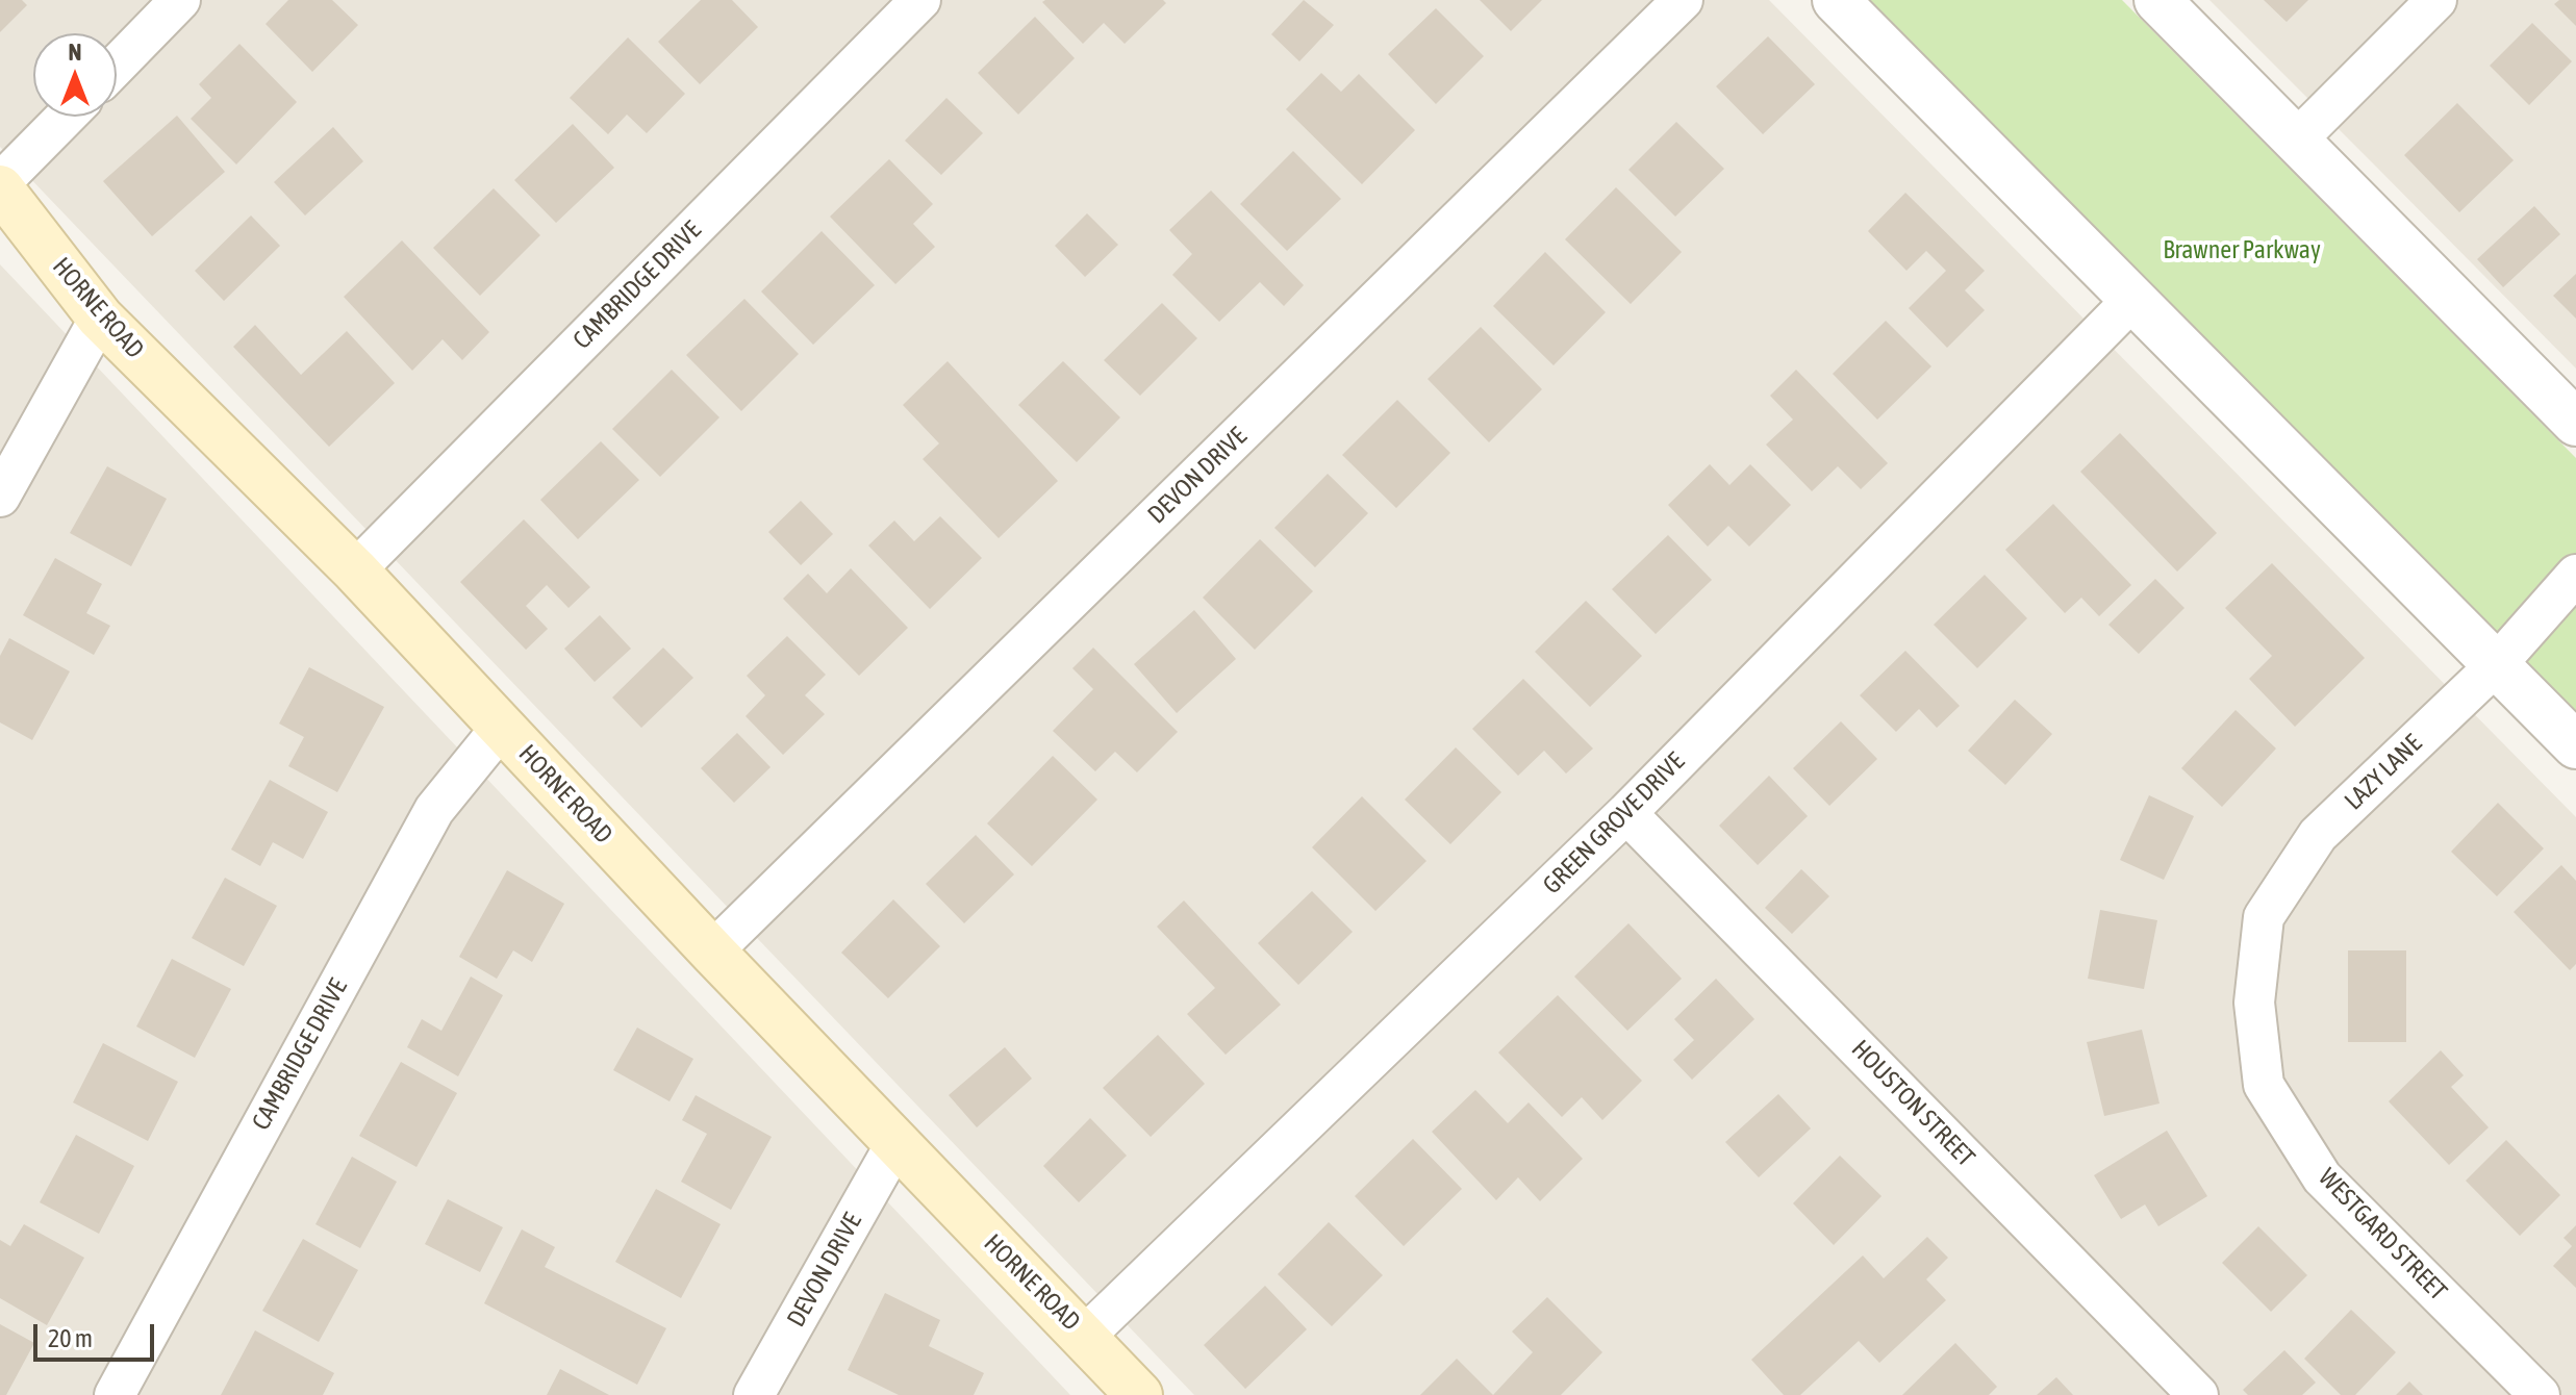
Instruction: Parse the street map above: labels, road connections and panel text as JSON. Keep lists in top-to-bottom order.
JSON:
{
  "streets": {
    "main road": ["HORNE ROAD"],
    "street": [
      "CAMBRIDGE DRIVE",
      "DEVON DRIVE",
      "LAZY LANE",
      "GREEN GROVE DRIVE",
      "HOUSTON STREET",
      "WESTGARD STREET"
    ]
  },
  "crossings": [
    ["CAMBRIDGE DRIVE", "HORNE ROAD"],
    ["HORNE ROAD", "DEVON DRIVE"],
    ["HORNE ROAD", "GREEN GROVE DRIVE"],
    ["LAZY LANE", "WESTGARD STREET"],
    ["GREEN GROVE DRIVE", "HOUSTON STREET"]
  ],
  "parks": ["Brawner Parkway"],
  "scale_bar": "20 m",
  "north": "top"
}
